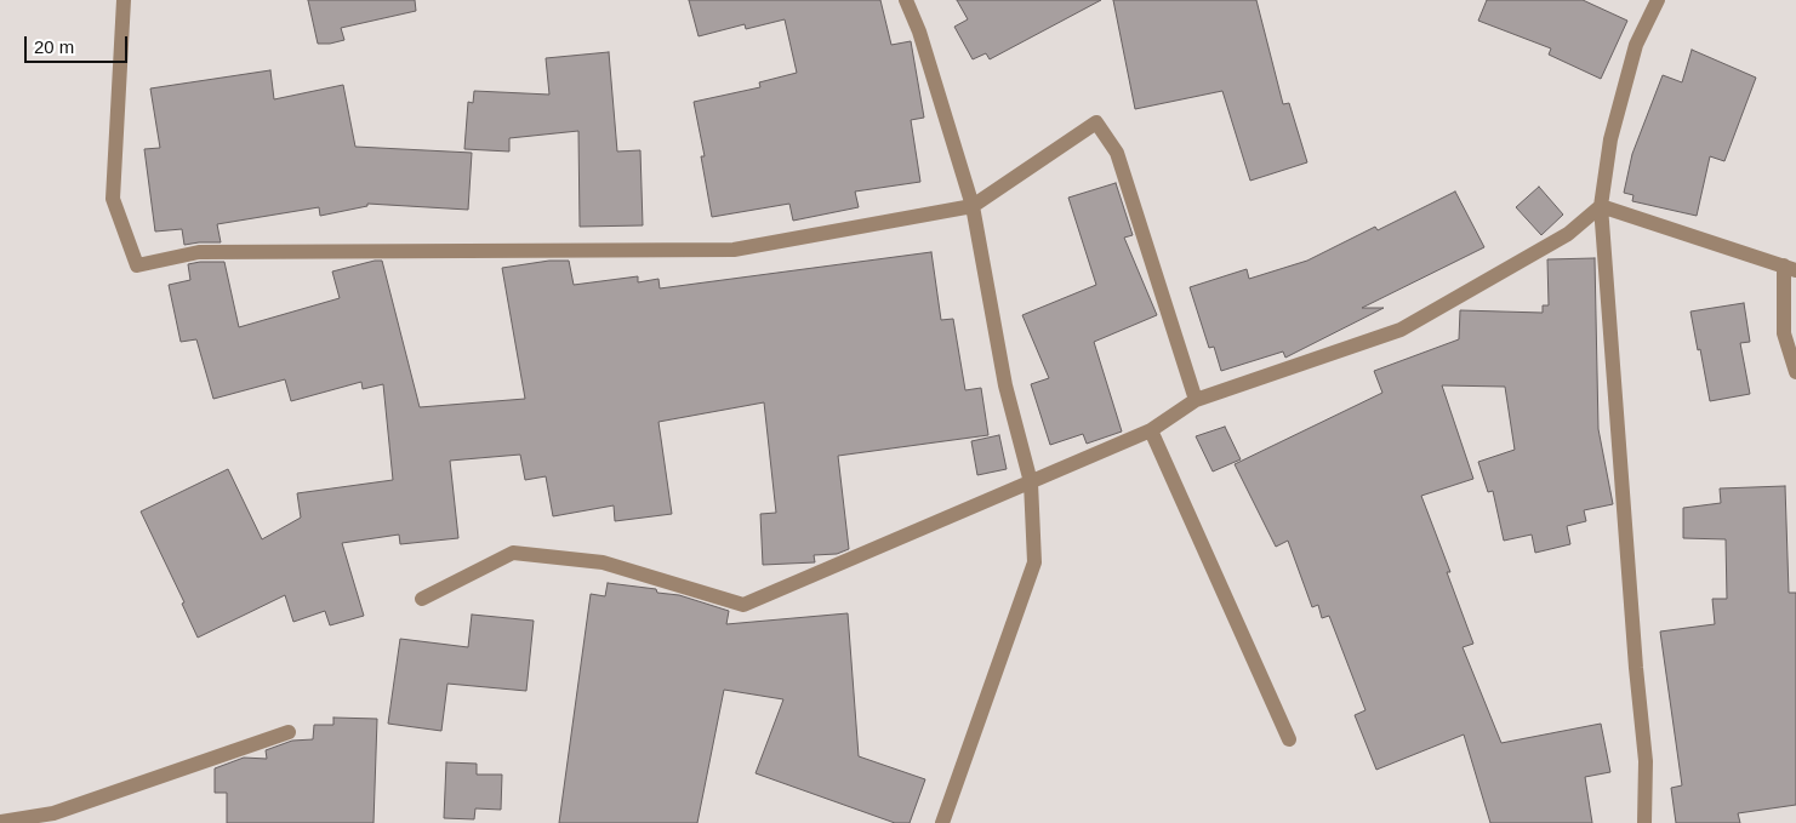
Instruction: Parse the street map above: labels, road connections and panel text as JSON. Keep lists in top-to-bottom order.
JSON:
{
  "scale_bar": "20 m"
}
